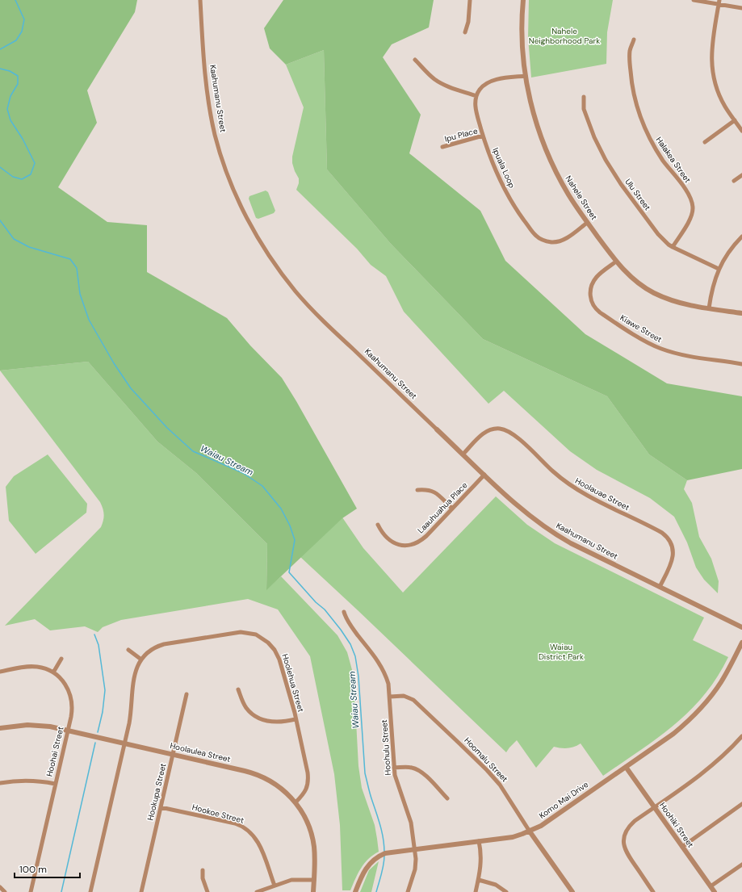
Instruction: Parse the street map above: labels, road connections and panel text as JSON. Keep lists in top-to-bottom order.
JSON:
{
  "streets": {
    "street": [
      "Kaahumanu Street",
      "Ipu Place",
      "Halakea Street",
      "Ipuala Loop",
      "Ulu Street",
      "Nahele Street",
      "Kiawe Street",
      "Hoolauae Street",
      "Laauhuahua Place",
      "Hoolehua Street",
      "Hoohulu Street",
      "Hoohai Street",
      "Hoolaulea Street",
      "Hoomalu Street",
      "Hookupa Street",
      "Komo Mai Drive",
      "Hookoe Street",
      "Hoohiki Street"
    ]
  },
  "crossings": [
    ["Kaahumanu Street", "Hoolauae Street"],
    ["Kaahumanu Street", "Laauhuahua Place"],
    ["Ipu Place", "Ipuala Loop"],
    ["Halakea Street", "Ulu Street"],
    ["Ipuala Loop", "Nahele Street"],
    ["Nahele Street", "Kiawe Street"],
    ["Hoolehua Street", "Hoolaulea Street"],
    ["Hoohulu Street", "Hoomalu Street"],
    ["Hoohulu Street", "Komo Mai Drive"],
    ["Hoohai Street", "Hoolaulea Street"],
    ["Hoolaulea Street", "Hookupa Street"],
    ["Hoomalu Street", "Komo Mai Drive"],
    ["Hookupa Street", "Hookoe Street"],
    ["Komo Mai Drive", "Hoohiki Street"]
  ],
  "water": ["Waiau Stream"],
  "parks": ["Nahele Neighborhood Park", "Waiau District Park"],
  "scale_bar": "100 m"
}
